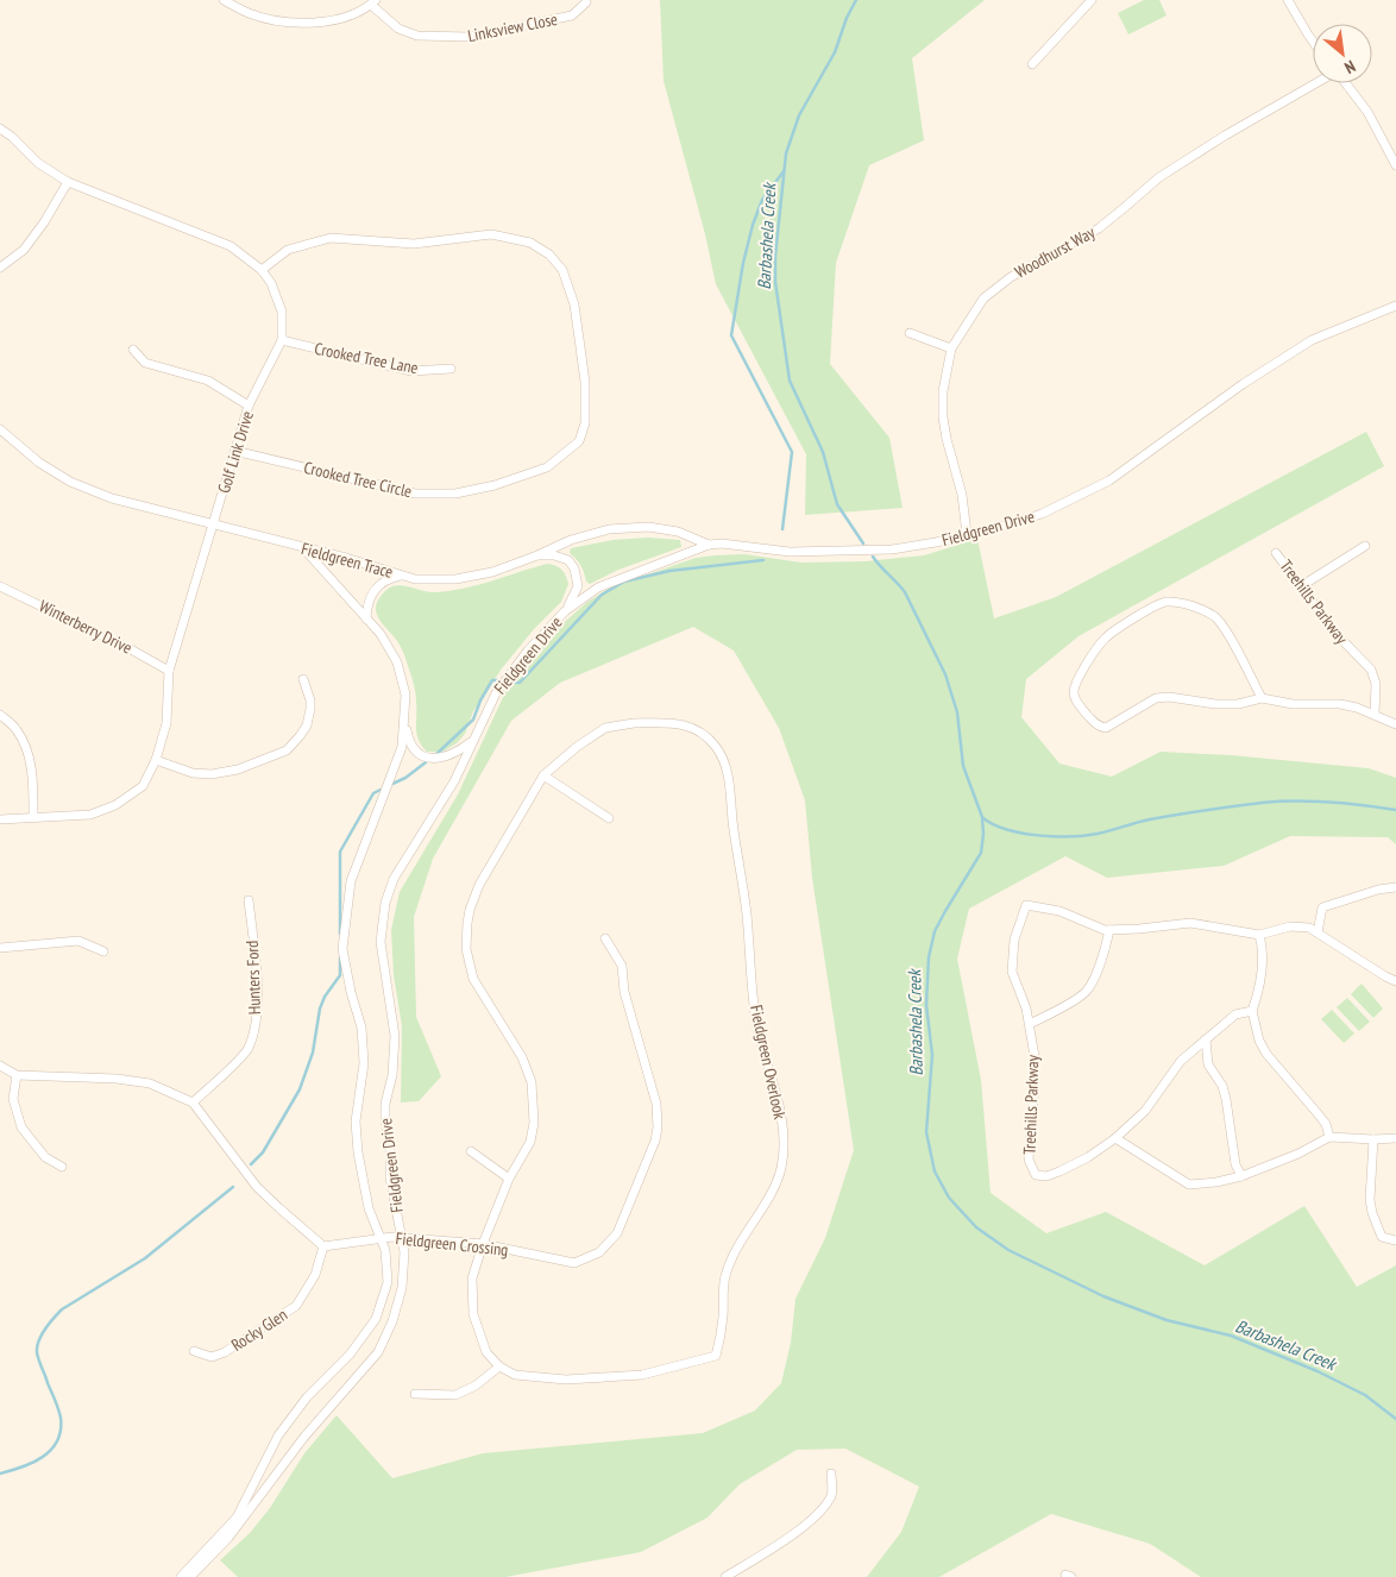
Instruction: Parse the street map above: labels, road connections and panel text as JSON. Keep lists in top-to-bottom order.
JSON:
{
  "streets": {
    "street": [
      "Linksview Close",
      "Woodhurst Way",
      "Crooked Tree Lane",
      "Golf Link Drive",
      "Crooked Tree Circle",
      "Fieldgreen Drive",
      "Fieldgreen Trace",
      "Treehills Parkway",
      "Winterberry Drive",
      "Hunters Ford",
      "Fieldgreen Overlook",
      "Fieldgreen Crossing",
      "Rocky Glen"
    ]
  },
  "crossings": [
    ["Woodhurst Way", "Fieldgreen Drive"],
    ["Crooked Tree Lane", "Golf Link Drive"],
    ["Golf Link Drive", "Crooked Tree Circle"],
    ["Golf Link Drive", "Fieldgreen Trace"],
    ["Golf Link Drive", "Winterberry Drive"],
    ["Fieldgreen Drive", "Fieldgreen Trace"],
    ["Fieldgreen Drive", "Fieldgreen Crossing"],
    ["Fieldgreen Overlook", "Fieldgreen Crossing"],
    ["Fieldgreen Crossing", "Rocky Glen"]
  ],
  "water": ["Barbashela Creek"],
  "north": "bottom right"
}
